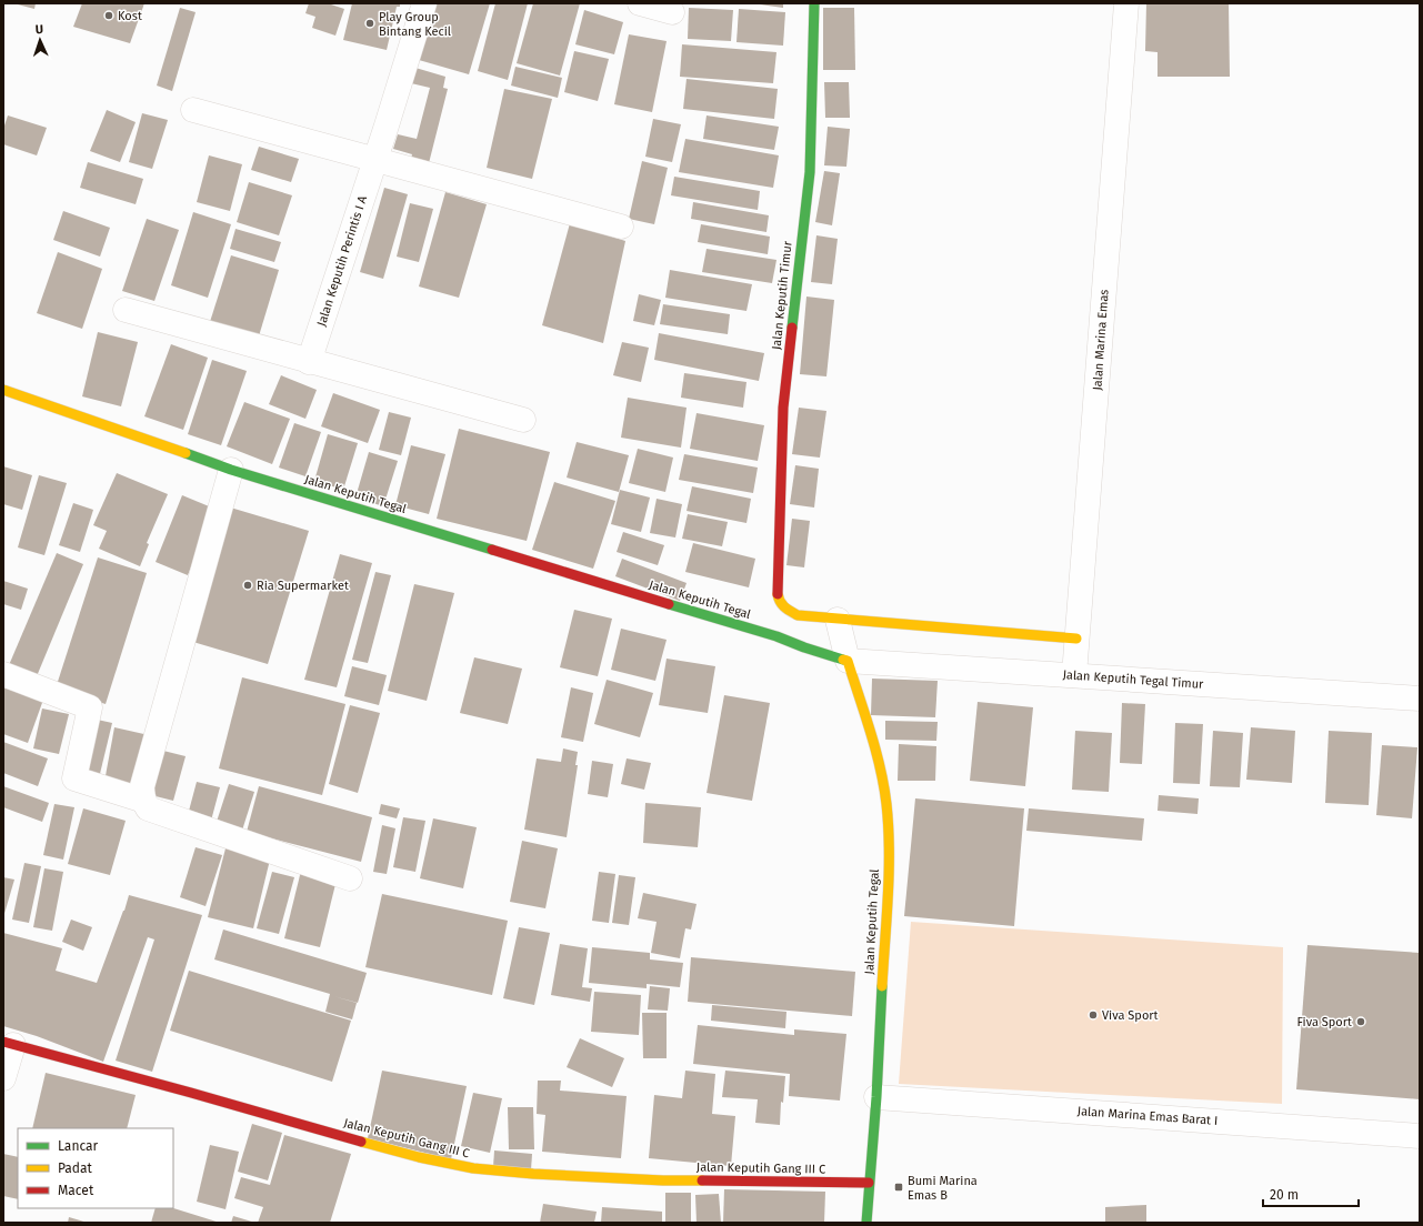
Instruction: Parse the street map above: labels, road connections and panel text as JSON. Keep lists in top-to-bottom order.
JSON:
{
  "streets": {
    "street": [
      "Jalan Keputih Perintis I A",
      "Jalan Keputih Timur",
      "Jalan Marina Emas",
      "Jalan Keputih Tegal",
      "Jalan Keputih Tegal Timur",
      "Jalan Marina Emas Barat I",
      "Jalan Keputih Gang III C"
    ]
  },
  "crossings": [
    ["Jalan Marina Emas", "Jalan Keputih Tegal Timur"],
    ["Jalan Keputih Tegal", "Jalan Keputih Tegal Timur"],
    ["Jalan Keputih Tegal", "Jalan Marina Emas Barat I"],
    ["Jalan Keputih Tegal", "Jalan Keputih Gang III C"]
  ],
  "places": {
    "other": [
      "Kost",
      "Play Group Bintang Kecil",
      "Ria Supermarket",
      "Viva Sport",
      "Fiva Sport"
    ],
    "transit": ["Bumi Marina Emas B"]
  },
  "legend": ["Lancar", "Padat", "Macet"],
  "scale_bar": "20 m",
  "north": "top"
}
